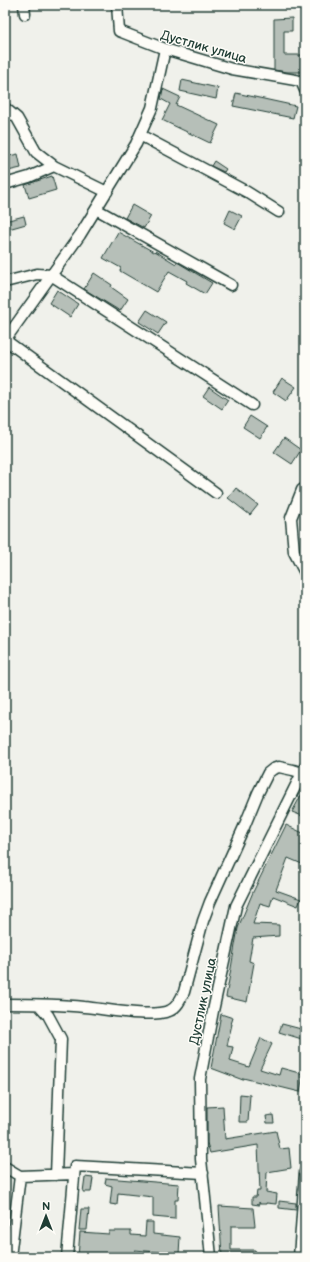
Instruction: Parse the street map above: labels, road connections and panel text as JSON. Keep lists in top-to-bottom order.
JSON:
{
  "streets": {
    "street": ["Дустлик улица"]
  },
  "north": "top"
}
